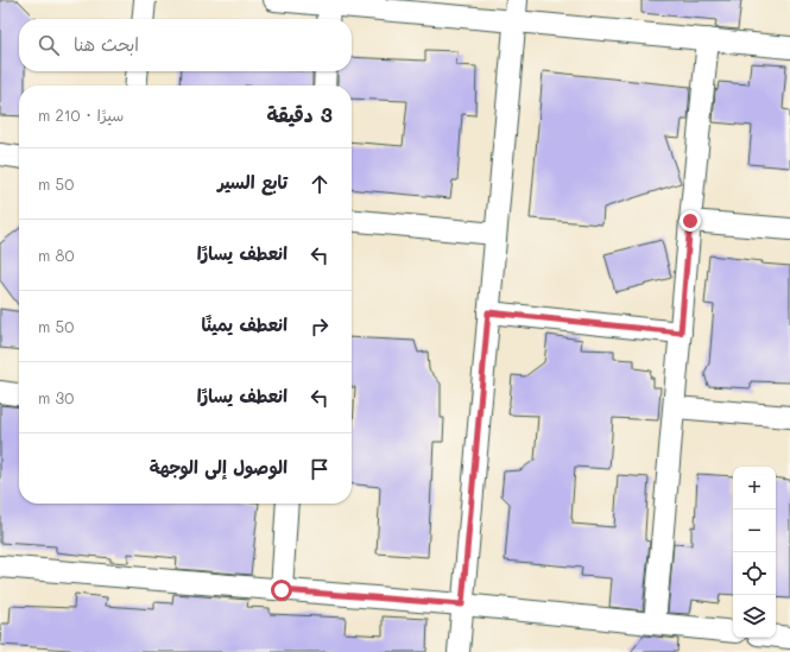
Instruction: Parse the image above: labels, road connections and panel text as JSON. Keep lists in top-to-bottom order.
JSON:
{
  "page": {
    "search": "ابحث هنا",
    "heading": ["3 دقيقة", "سيرًا · 210 m"],
    "list": [
      ["تابع السير", "50 m"],
      ["انعطف يسارًا", "80 m"],
      ["انعطف يمينًا", "50 m"],
      ["انعطف يسارًا", "30 m"],
      "الوصول إلى الوجهة"
    ],
    "map_buttons": ["+", "−"]
  }
}
